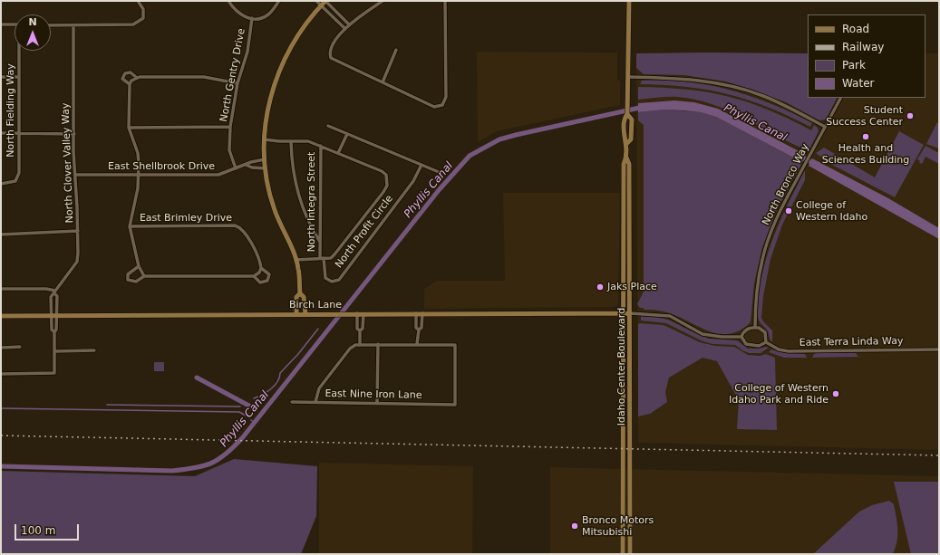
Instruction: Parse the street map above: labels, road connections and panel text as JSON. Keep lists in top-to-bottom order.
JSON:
{
  "streets": {
    "street": [
      "North Gentry Drive",
      "North Fielding Way",
      "North Clover Valley Way",
      "East Shellbrook Drive",
      "North Bronco Way",
      "North Integra Street",
      "East Brimley Drive",
      "North Profit Circle",
      "Birch Lane",
      "East Terra Linda Way",
      "Idaho Center Boulevard",
      "East Nine Iron Lane"
    ]
  },
  "crossings": [
    ["North Gentry Drive", "East Shellbrook Drive"],
    ["North Clover Valley Way", "East Shellbrook Drive"],
    ["North Clover Valley Way", "Birch Lane"],
    ["North Bronco Way", "East Terra Linda Way"],
    ["North Integra Street", "North Profit Circle"],
    ["Birch Lane", "Idaho Center Boulevard"]
  ],
  "water": ["Phyllis Canal"],
  "places": [
    "Student Success Center",
    "Health and Sciences Building",
    "College of Western Idaho",
    "Jaks Place",
    "College of Western Idaho Park and Ride",
    "Bronco Motors Mitsubishi"
  ],
  "legend": [
    "Road",
    "Railway",
    "Park",
    "Water"
  ],
  "scale_bar": "100 m",
  "north": "top"
}
